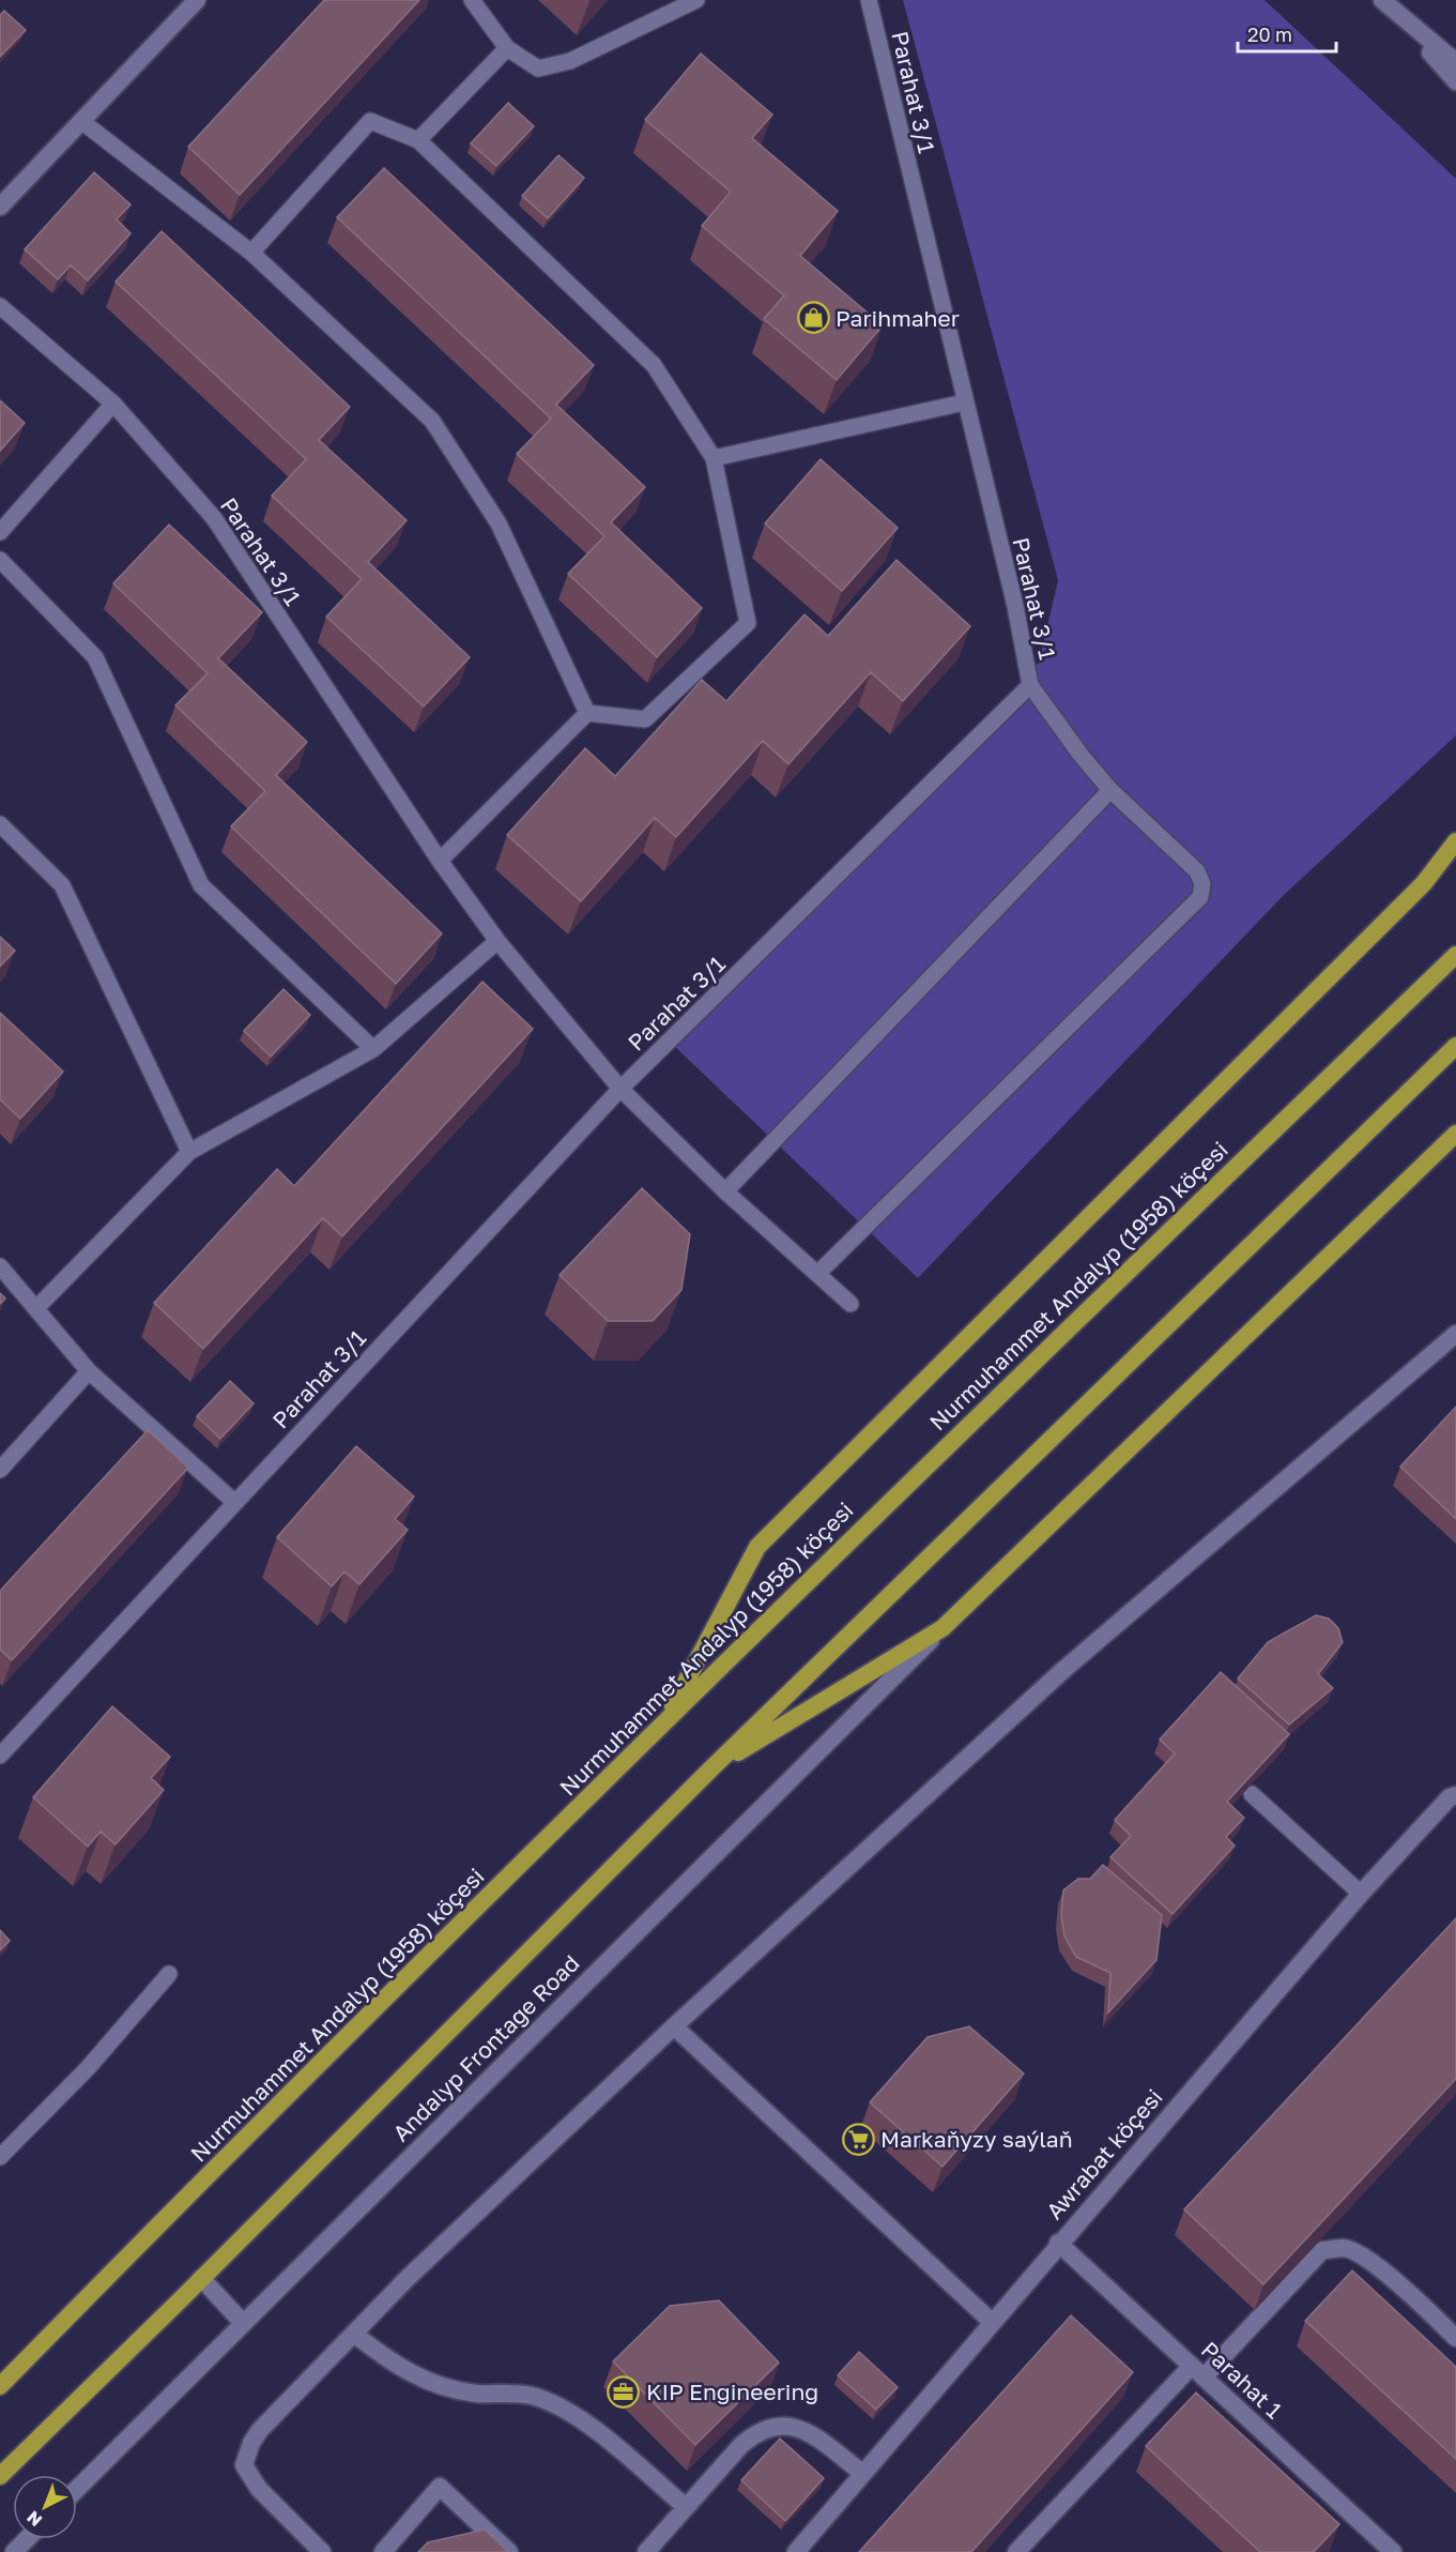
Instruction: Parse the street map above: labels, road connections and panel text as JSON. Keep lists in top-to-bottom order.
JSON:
{
  "streets": {
    "main road": ["Nurmuhammet Andalyp (1958) köçesi"],
    "street": ["Andalyp Frontage Road", "Awrabat köçesi", "Parahat 1"],
    "lane": ["Parahat 3/1"]
  },
  "crossings": [
    ["Awrabat köçesi", "Parahat 1"]
  ],
  "places": {
    "shop": ["Parihmaher"],
    "supermarket": ["Markaňyzy saýlaň"],
    "office": ["KIP Engineering"]
  },
  "scale_bar": "20 m",
  "north": "bottom left"
}
